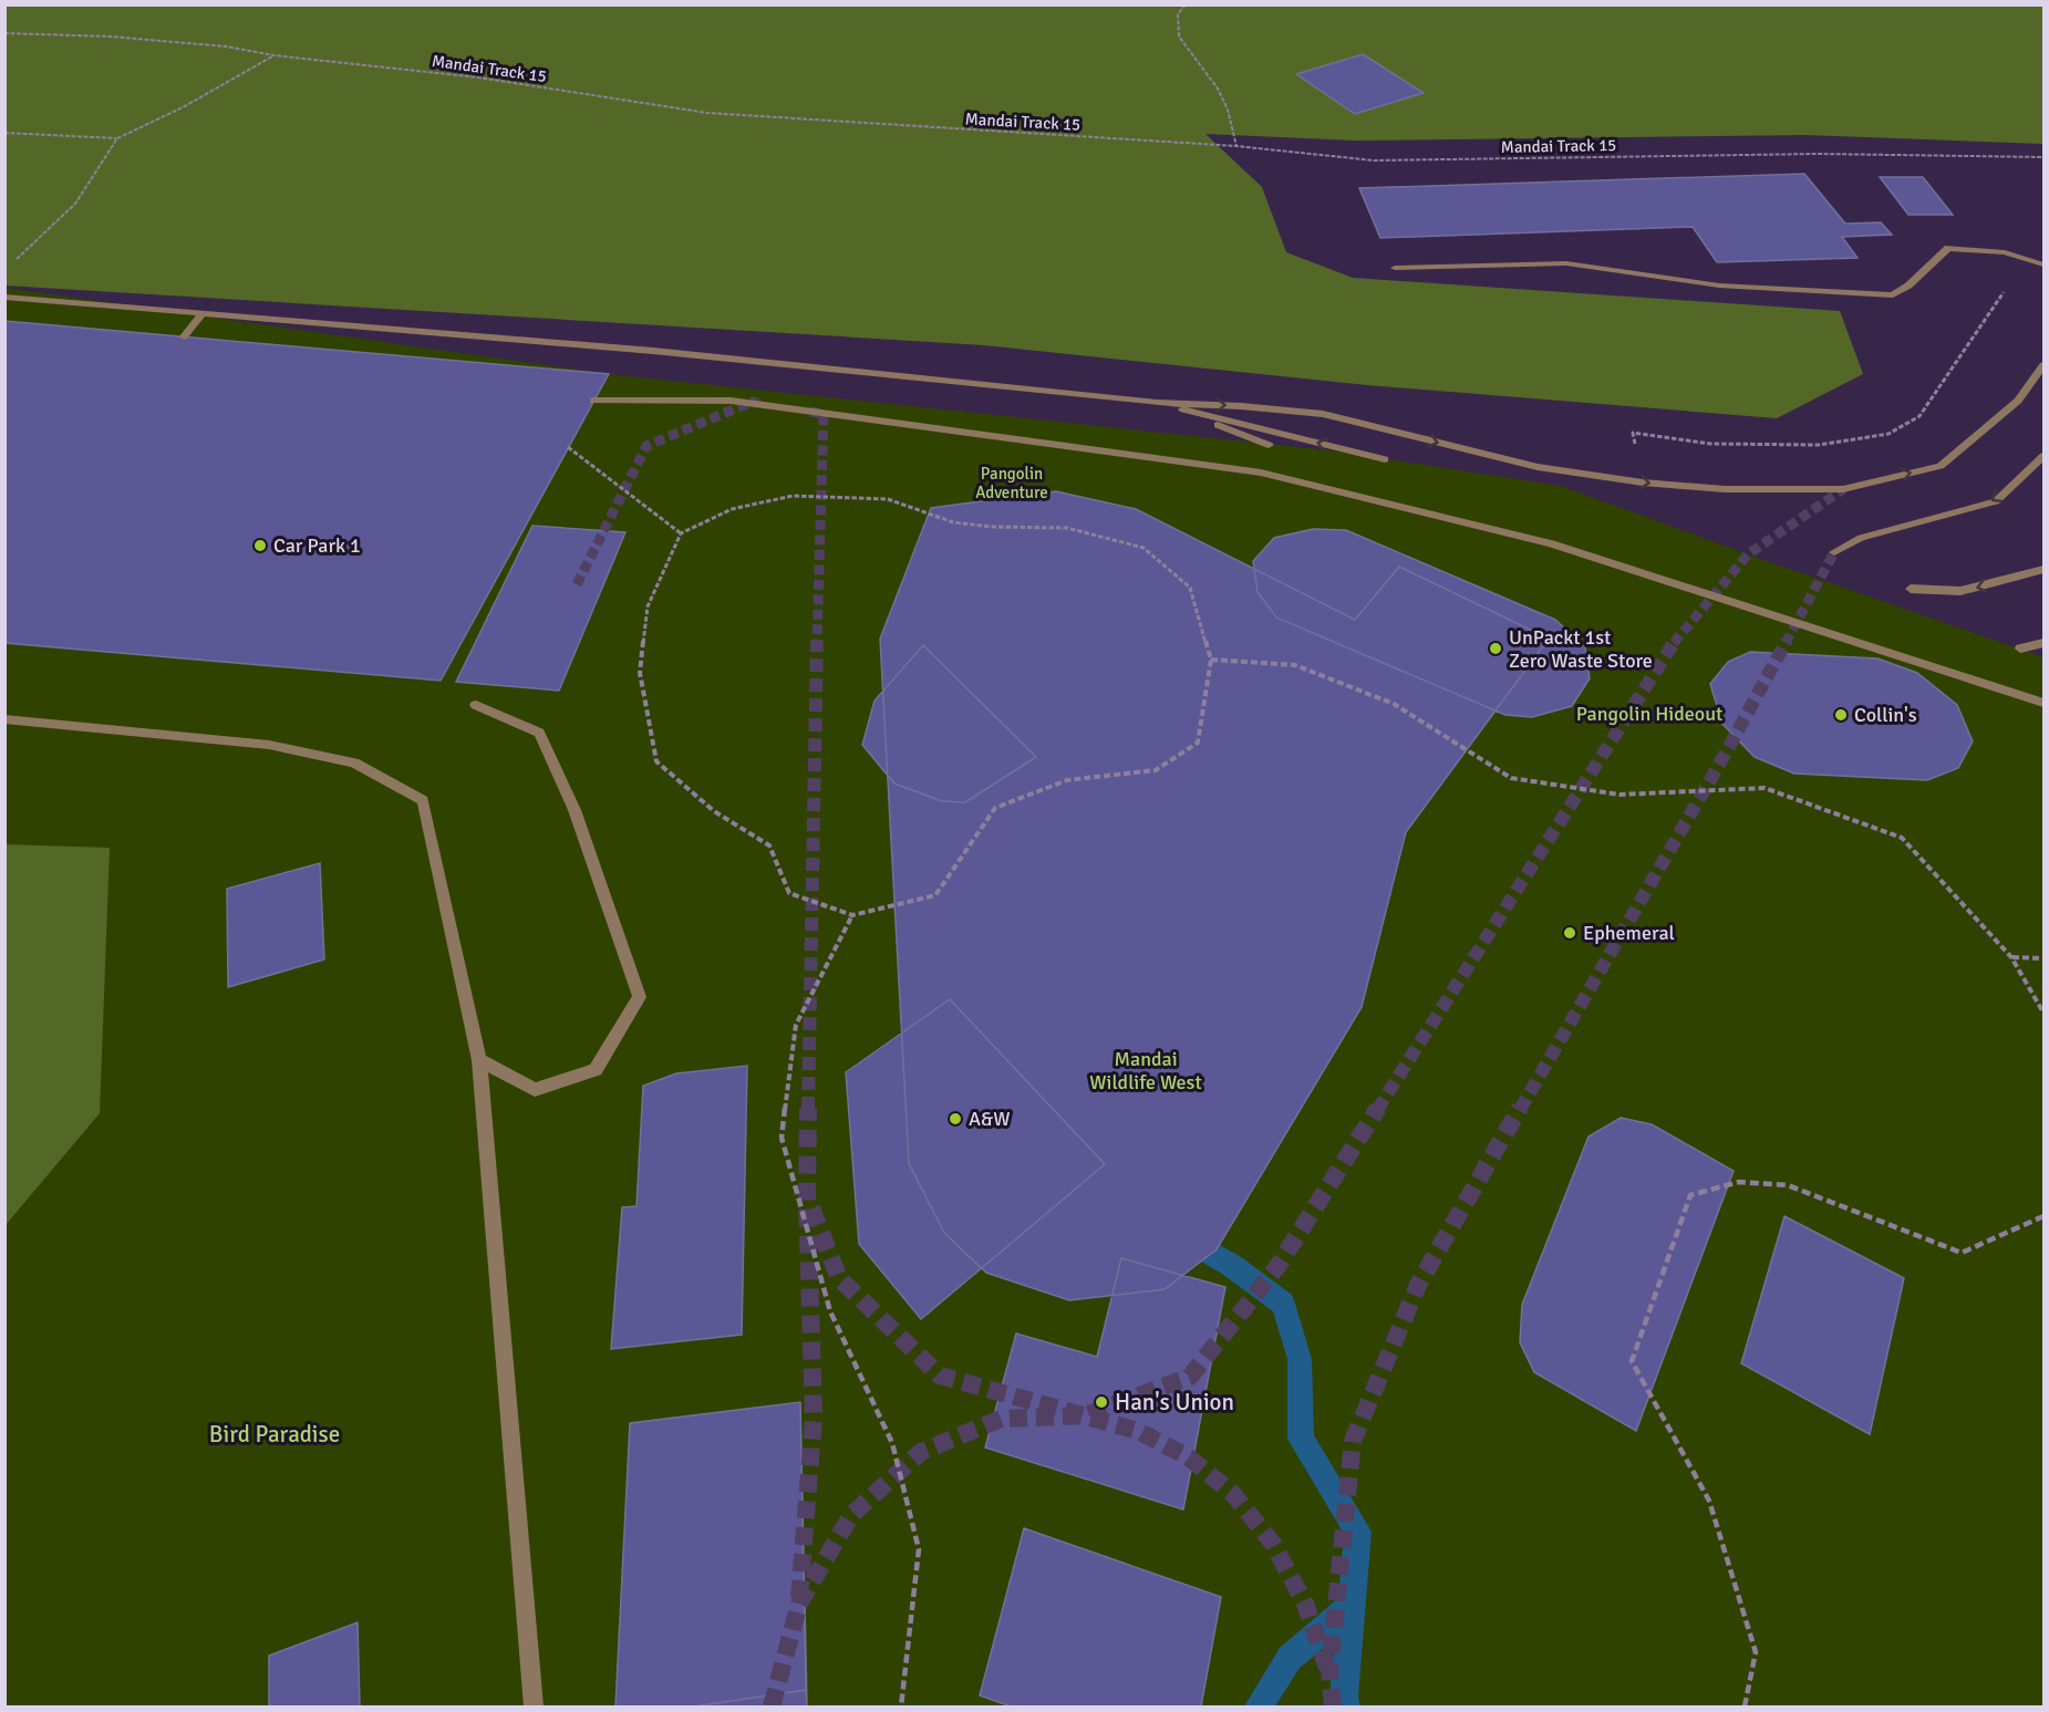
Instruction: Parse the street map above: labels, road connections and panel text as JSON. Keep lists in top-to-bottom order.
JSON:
{
  "streets": {
    "path": ["Mandai Track 15"]
  },
  "parks": [
    "Pangolin Adventure",
    "Pangolin Hideout",
    "Mandai Wildlife West",
    "Bird Paradise"
  ],
  "places": [
    "Car Park 1",
    "UnPackt 1st Zero Waste Store",
    "Collin's",
    "Ephemeral",
    "A&W",
    "Han's Union"
  ]
}
